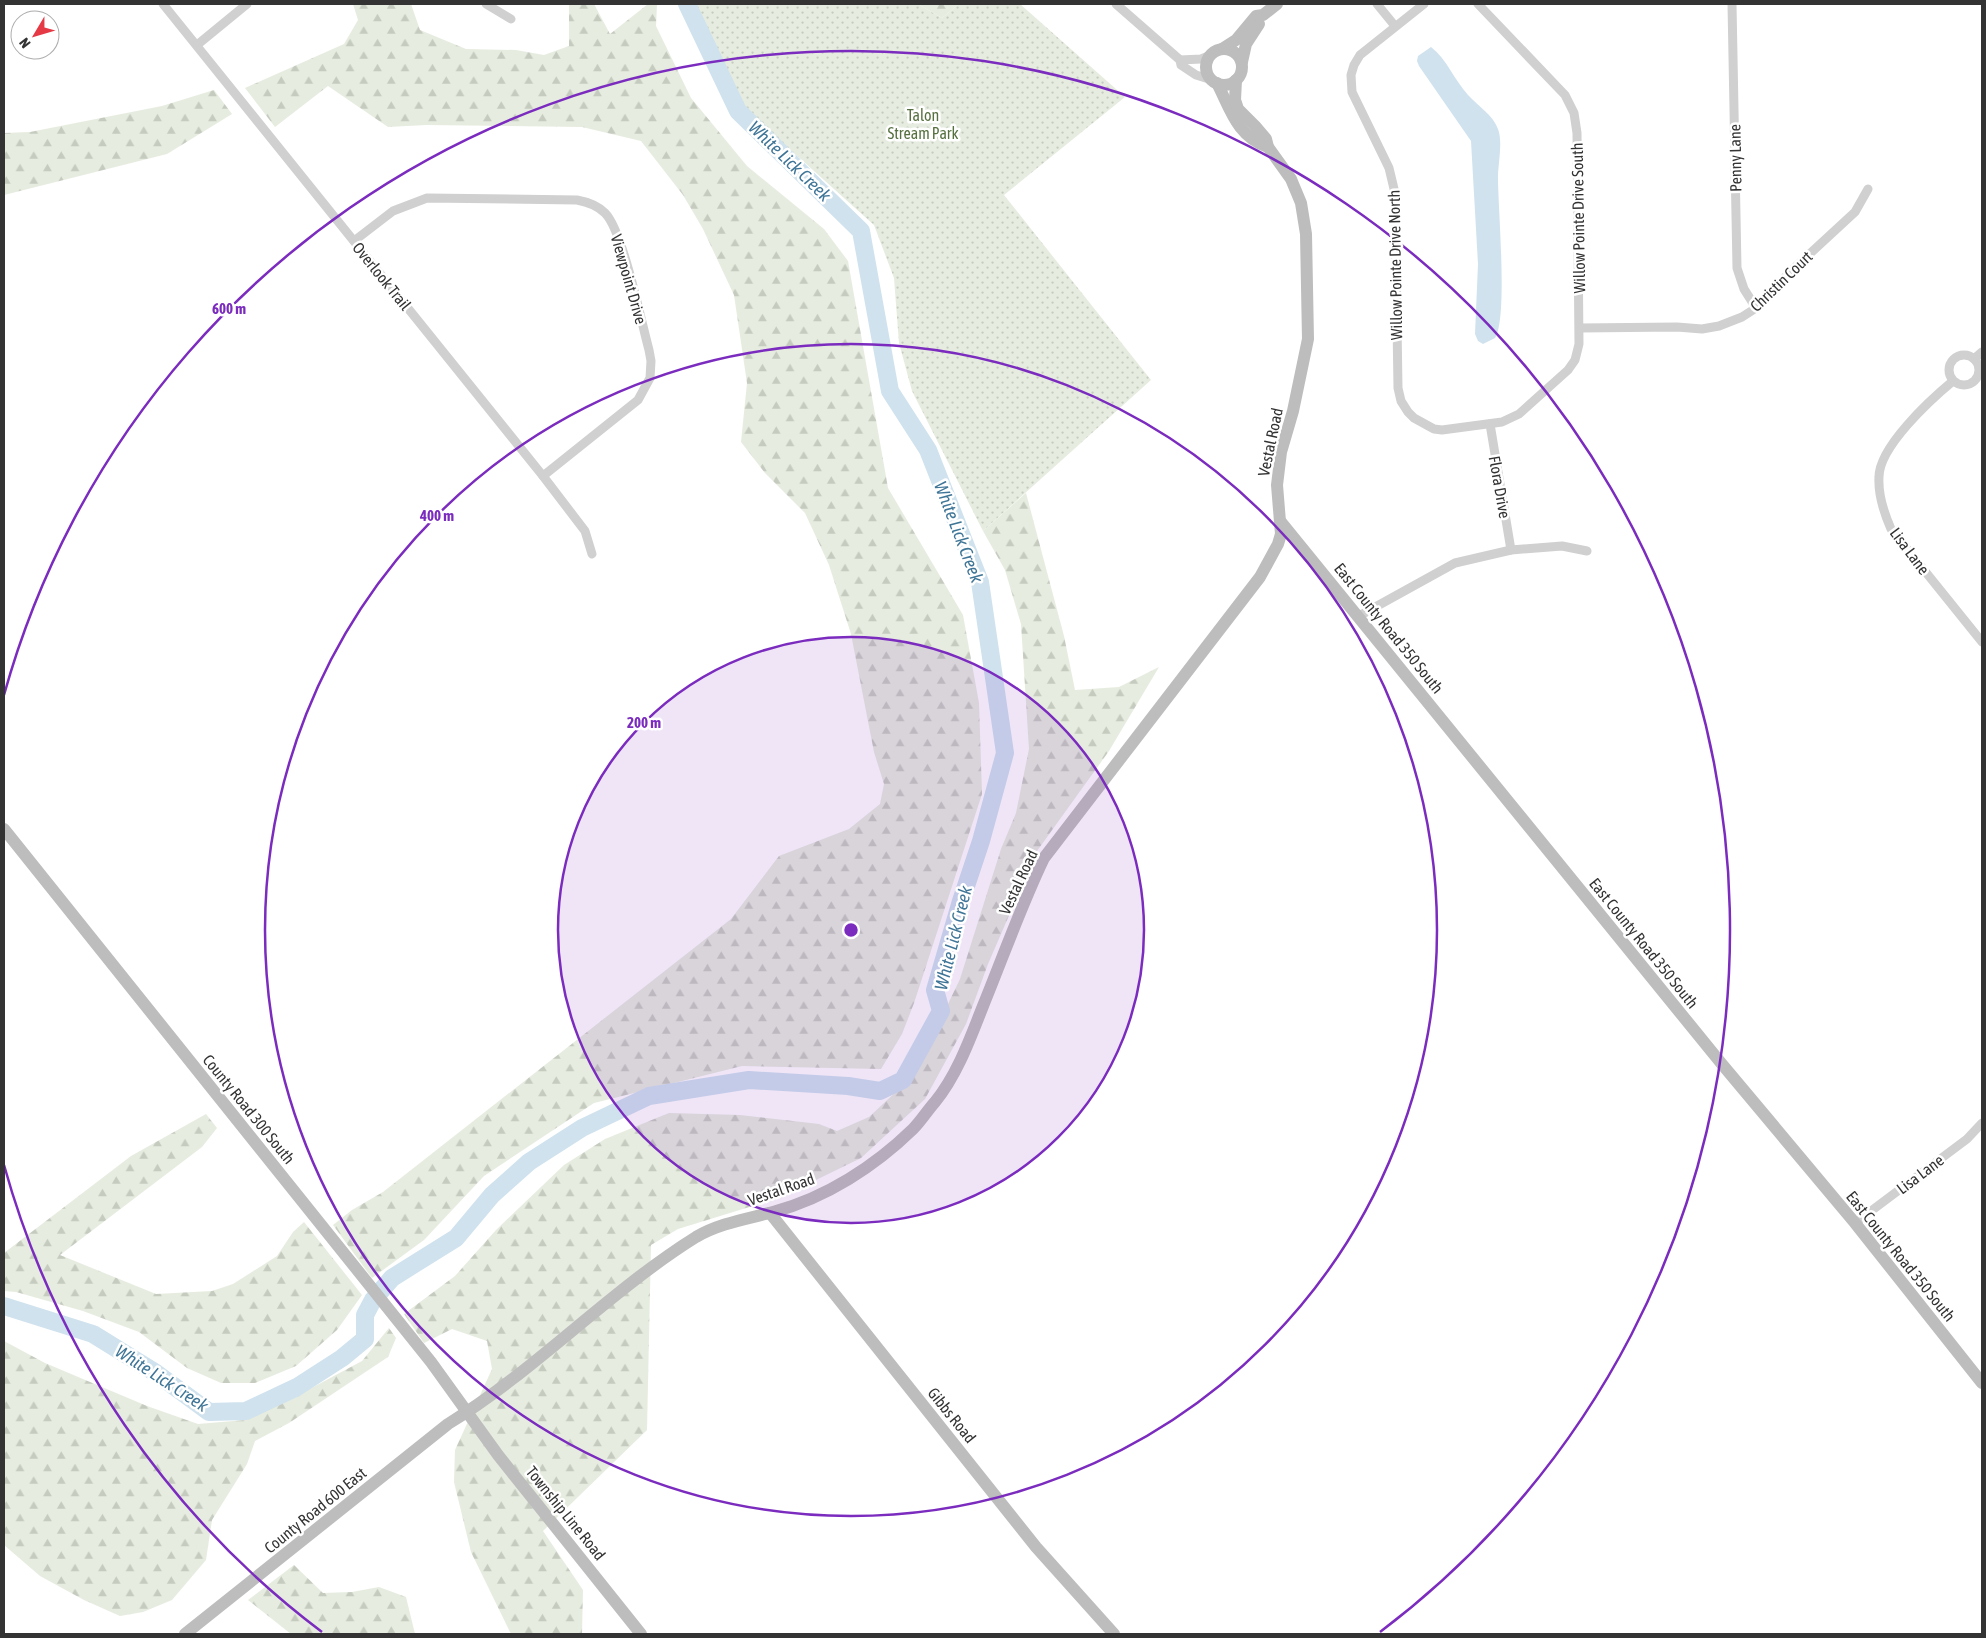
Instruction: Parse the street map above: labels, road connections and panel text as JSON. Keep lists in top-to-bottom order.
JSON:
{
  "streets": {
    "street": [
      "Penny Lane",
      "Willow Pointe Drive South",
      "Willow Pointe Drive North",
      "Overlook Trail",
      "Viewpoint Drive",
      "Christin Court",
      "Vestal Road",
      "Flora Drive",
      "Lisa Lane",
      "East County Road 350 South",
      "County Road 300 South",
      "Gibbs Road",
      "County Road 600 East",
      "Township Line Road"
    ]
  },
  "crossings": [
    ["Penny Lane", "Christin Court"],
    ["Willow Pointe Drive South", "Willow Pointe Drive North"],
    ["Willow Pointe Drive South", "Christin Court"],
    ["Willow Pointe Drive South", "Flora Drive"],
    ["Willow Pointe Drive North", "Flora Drive"],
    ["Overlook Trail", "Viewpoint Drive"],
    ["Vestal Road", "East County Road 350 South"],
    ["Vestal Road", "County Road 300 South"],
    ["Vestal Road", "Gibbs Road"],
    ["Vestal Road", "County Road 600 East"],
    ["Vestal Road", "Township Line Road"],
    ["Lisa Lane", "East County Road 350 South"],
    ["County Road 300 South", "County Road 600 East"],
    ["County Road 300 South", "Township Line Road"],
    ["County Road 600 East", "Township Line Road"]
  ],
  "water": ["White Lick Creek"],
  "parks": ["Talon Stream Park"],
  "north": "bottom left",
  "rings": ["600 m", "400 m", "200 m"]
}
